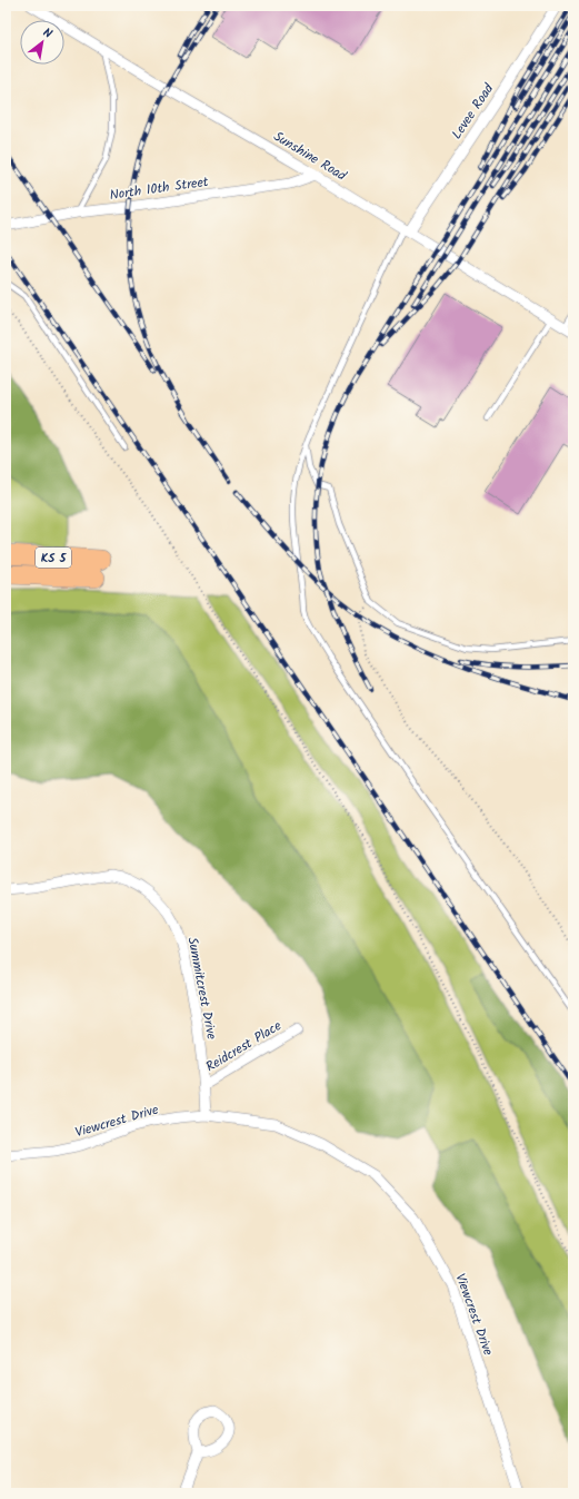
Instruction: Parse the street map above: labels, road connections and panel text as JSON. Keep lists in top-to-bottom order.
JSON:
{
  "streets": {
    "highway": ["KS 5"],
    "street": [
      "Levee Road",
      "Sunshine Road",
      "North 10th Street",
      "Summitcrest Drive",
      "Reidcrest Place",
      "Viewcrest Drive"
    ]
  },
  "crossings": [
    ["Levee Road", "Sunshine Road"],
    ["Sunshine Road", "North 10th Street"],
    ["Summitcrest Drive", "Reidcrest Place"],
    ["Summitcrest Drive", "Viewcrest Drive"]
  ],
  "north": "top right"
}
